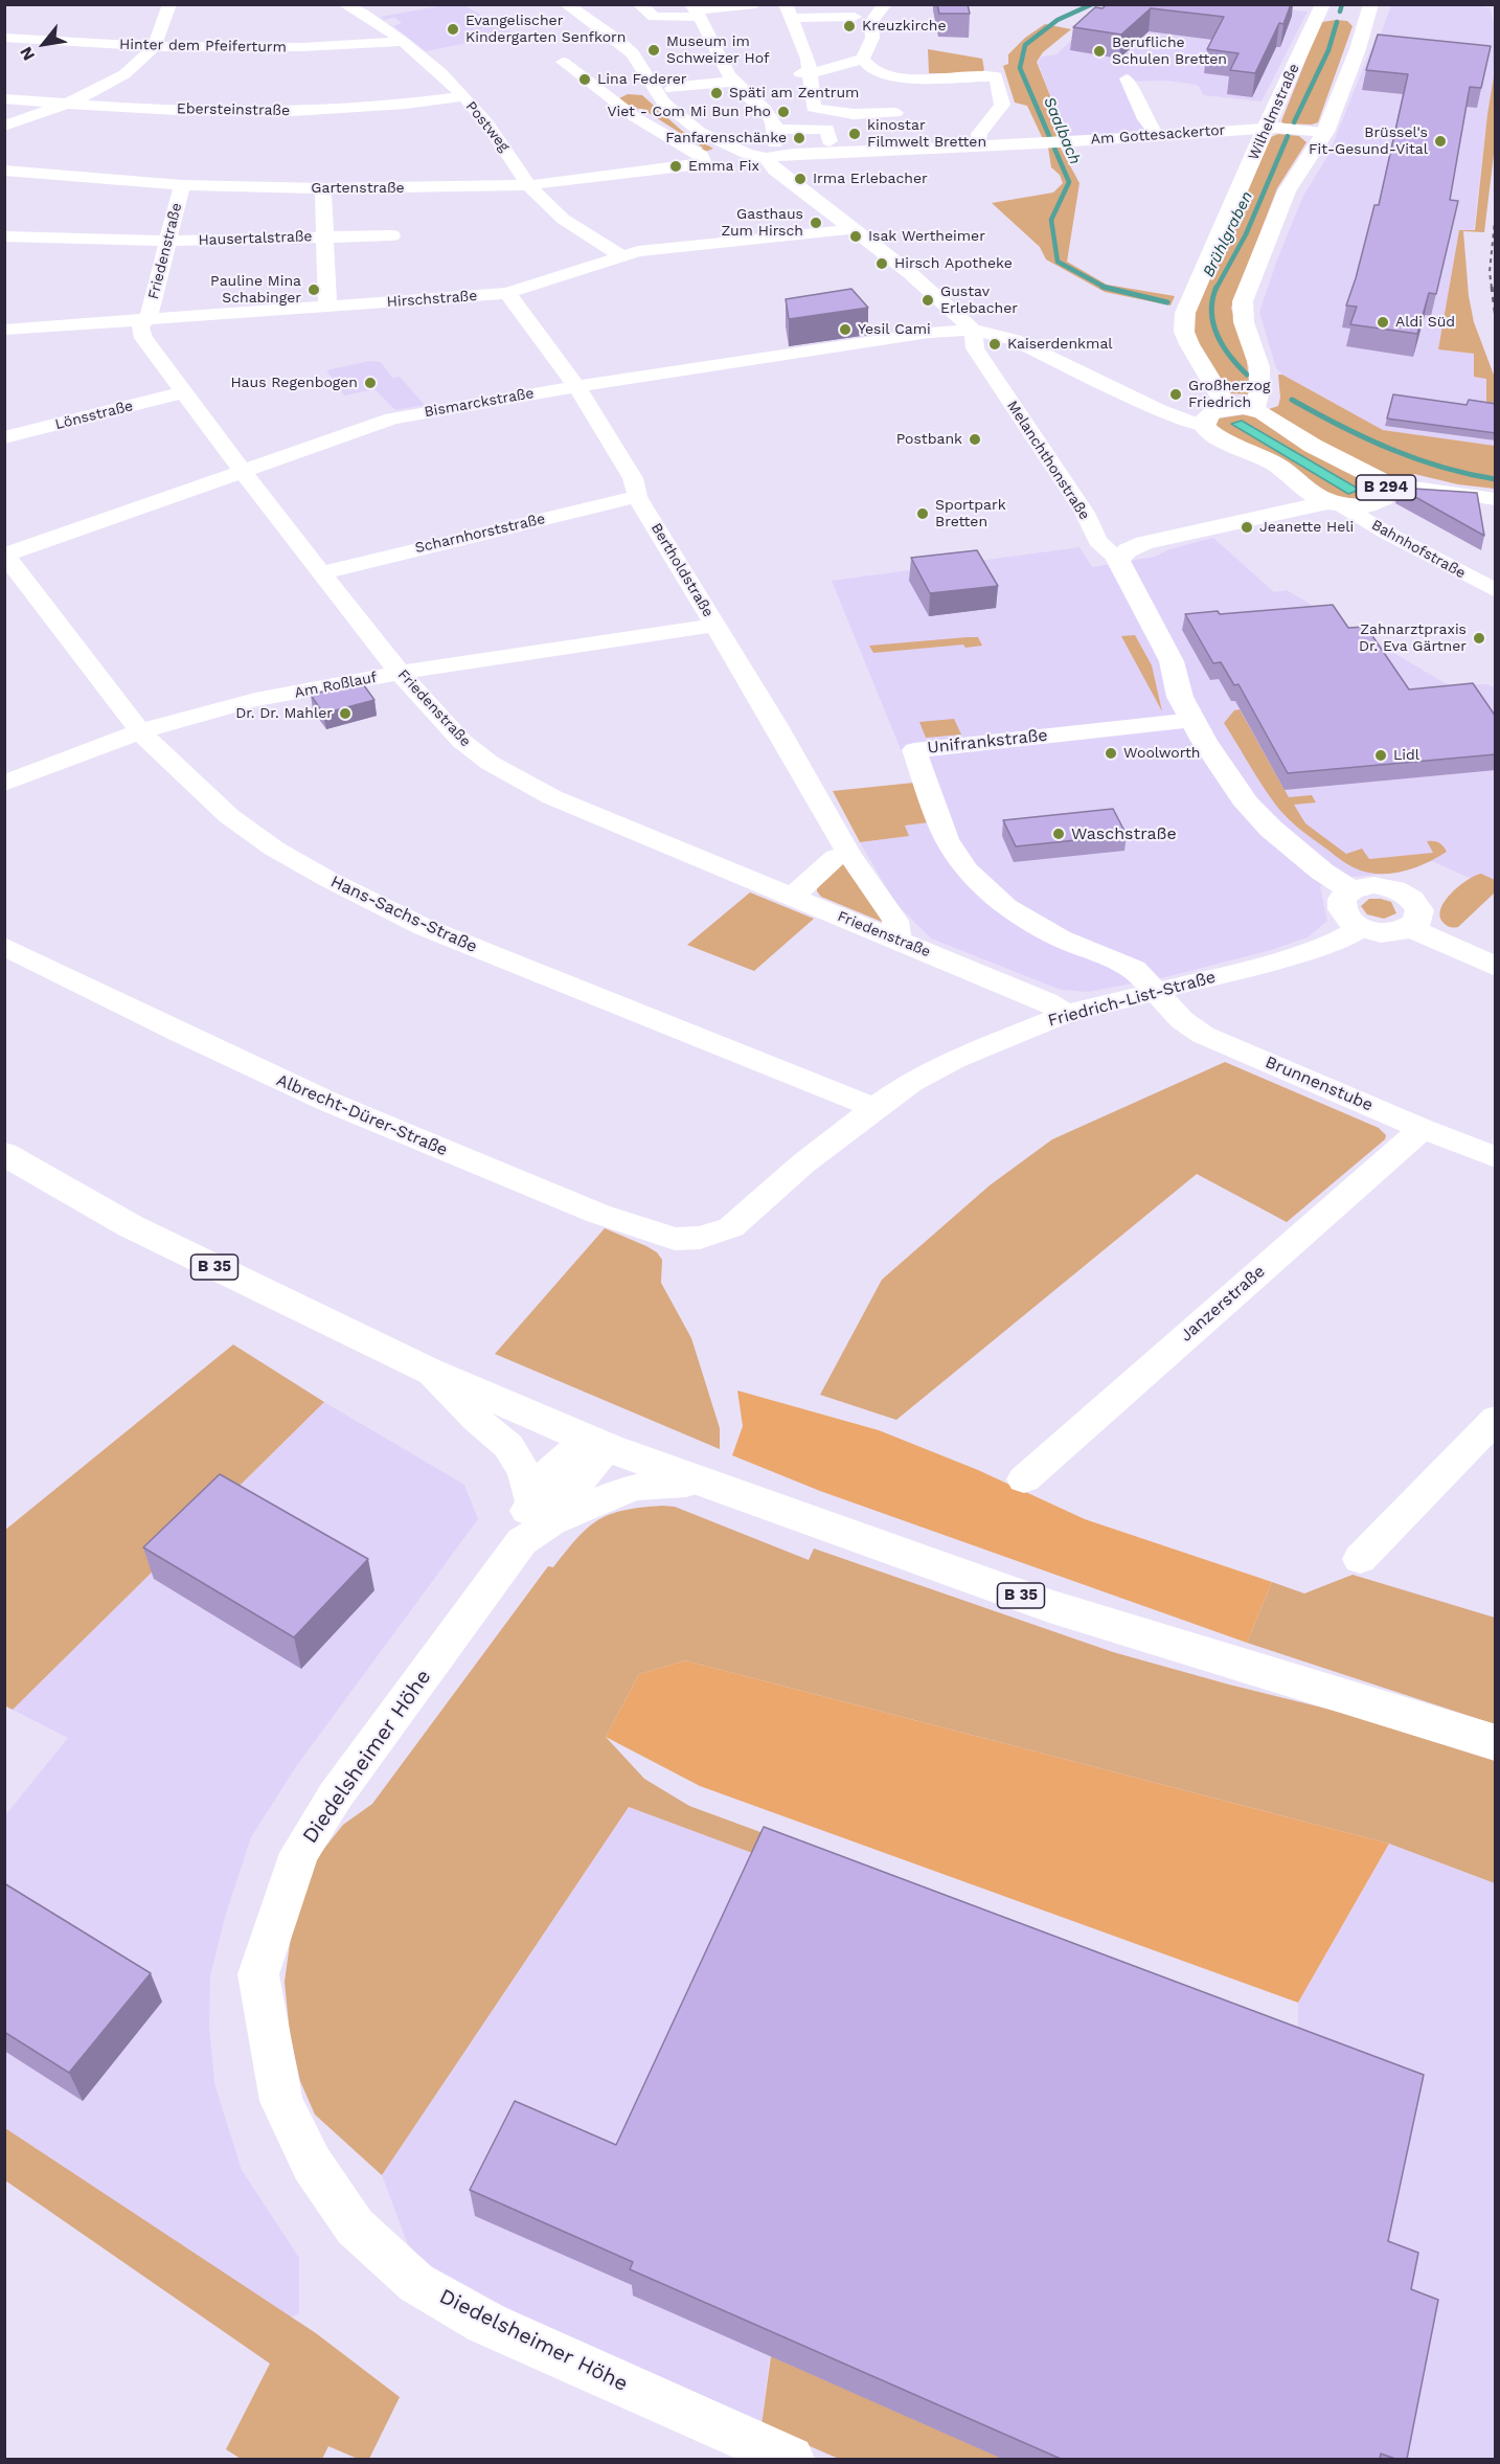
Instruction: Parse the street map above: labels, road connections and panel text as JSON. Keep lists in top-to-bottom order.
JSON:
{
  "streets": {
    "main road": [
      "Wilhelmstraße",
      "Melanchthonstraße",
      "B 294",
      "B 35"
    ],
    "street": [
      "Hinter dem Pfeiferturm",
      "Ebersteinstraße",
      "Postweg",
      "Am Gottesackertor",
      "Gartenstraße",
      "Hausertalstraße",
      "Friedenstraße",
      "Hirschstraße",
      "Bismarckstraße",
      "Lönsstraße",
      "Scharnhorststraße",
      "Bahnhofstraße",
      "Bertholdstraße",
      "Am Roßlauf",
      "Unifrankstraße",
      "Hans-Sachs-Straße",
      "Friedrich-List-Straße",
      "Brunnenstube",
      "Albrecht-Dürer-Straße",
      "Janzerstraße",
      "Diedelsheimer Höhe"
    ]
  },
  "crossings": [
    ["Hinter dem Pfeiferturm", "Postweg"],
    ["Ebersteinstraße", "Postweg"],
    ["Wilhelmstraße", "Am Gottesackertor"],
    ["Wilhelmstraße", "B 294"],
    ["Postweg", "Gartenstraße"],
    ["Postweg", "Hirschstraße"],
    ["Gartenstraße", "Friedenstraße"],
    ["Hausertalstraße", "Friedenstraße"],
    ["Friedenstraße", "Hirschstraße"],
    ["Friedenstraße", "Bismarckstraße"],
    ["Friedenstraße", "Lönsstraße"],
    ["Friedenstraße", "Scharnhorststraße"],
    ["Friedenstraße", "Bertholdstraße"],
    ["Friedenstraße", "Am Roßlauf"],
    ["Friedenstraße", "Friedrich-List-Straße"],
    ["Hirschstraße", "Bertholdstraße"],
    ["Bismarckstraße", "Melanchthonstraße"],
    ["Bismarckstraße", "Bertholdstraße"],
    ["Bismarckstraße", "Hans-Sachs-Straße"],
    ["Melanchthonstraße", "B 294"],
    ["Melanchthonstraße", "Unifrankstraße"],
    ["Melanchthonstraße", "Friedrich-List-Straße"],
    ["B 294", "Bahnhofstraße"],
    ["Scharnhorststraße", "Bertholdstraße"],
    ["Bertholdstraße", "Am Roßlauf"],
    ["Am Roßlauf", "Hans-Sachs-Straße"],
    ["Unifrankstraße", "Friedrich-List-Straße"],
    ["Unifrankstraße", "Brunnenstube"],
    ["Hans-Sachs-Straße", "Friedrich-List-Straße"],
    ["Friedrich-List-Straße", "Brunnenstube"],
    ["Friedrich-List-Straße", "Albrecht-Dürer-Straße"],
    ["Brunnenstube", "Janzerstraße"],
    ["B 35", "Diedelsheimer Höhe"]
  ],
  "water": ["Saalbach", "Brühlgraben"],
  "places": [
    "Kreuzkirche",
    "Evangelischer Kindergarten Senfkorn",
    "Museum im Schweizer Hof",
    "Berufliche Schulen Bretten",
    "Lina Federer",
    "Späti am Zentrum",
    "Viet - Com Mi Bun Pho",
    "kinostar Filmwelt Bretten",
    "Fanfarenschänke",
    "Brüssel's Fit-Gesund-Vital",
    "Emma Fix",
    "Irma Erlebacher",
    "Gasthaus Zum Hirsch",
    "Isak Wertheimer",
    "Hirsch Apotheke",
    "Pauline Mina Schabinger",
    "Gustav Erlebacher",
    "Aldi Süd",
    "Yesil Cami",
    "Kaiserdenkmal",
    "Haus Regenbogen",
    "Großherzog Friedrich",
    "Postbank",
    "Sportpark Bretten",
    "Jeanette Heli",
    "Zahnarztpraxis Dr. Eva Gärtner",
    "Dr. Dr. Mahler",
    "Woolworth",
    "Lidl",
    "Waschstraße"
  ],
  "north": "bottom left"
}
